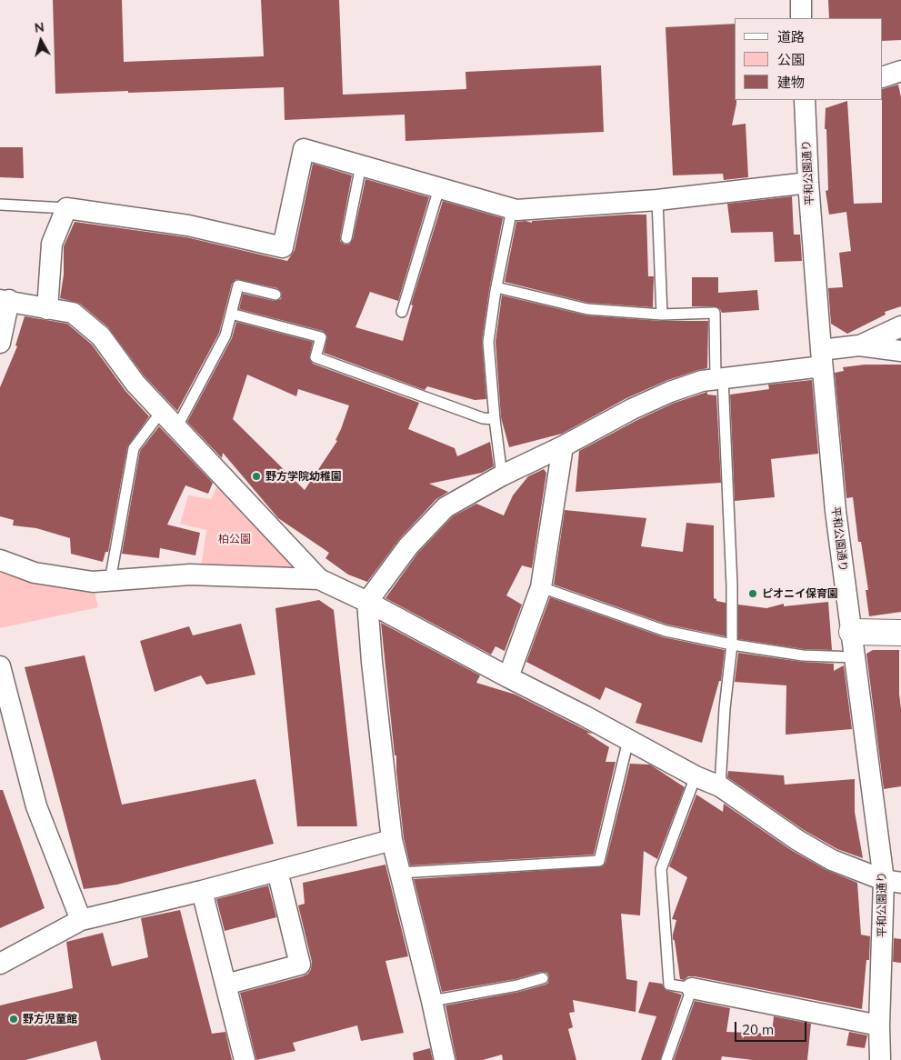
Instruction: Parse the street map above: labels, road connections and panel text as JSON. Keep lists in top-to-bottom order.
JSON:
{
  "streets": {
    "street": ["平和公園通り"]
  },
  "parks": ["柏公園"],
  "places": ["野方学院幼稚園", "ピオニイ保育園", "野方児童館"],
  "legend": ["道路", "公園", "建物"],
  "scale_bar": "20 m",
  "north": "top"
}
